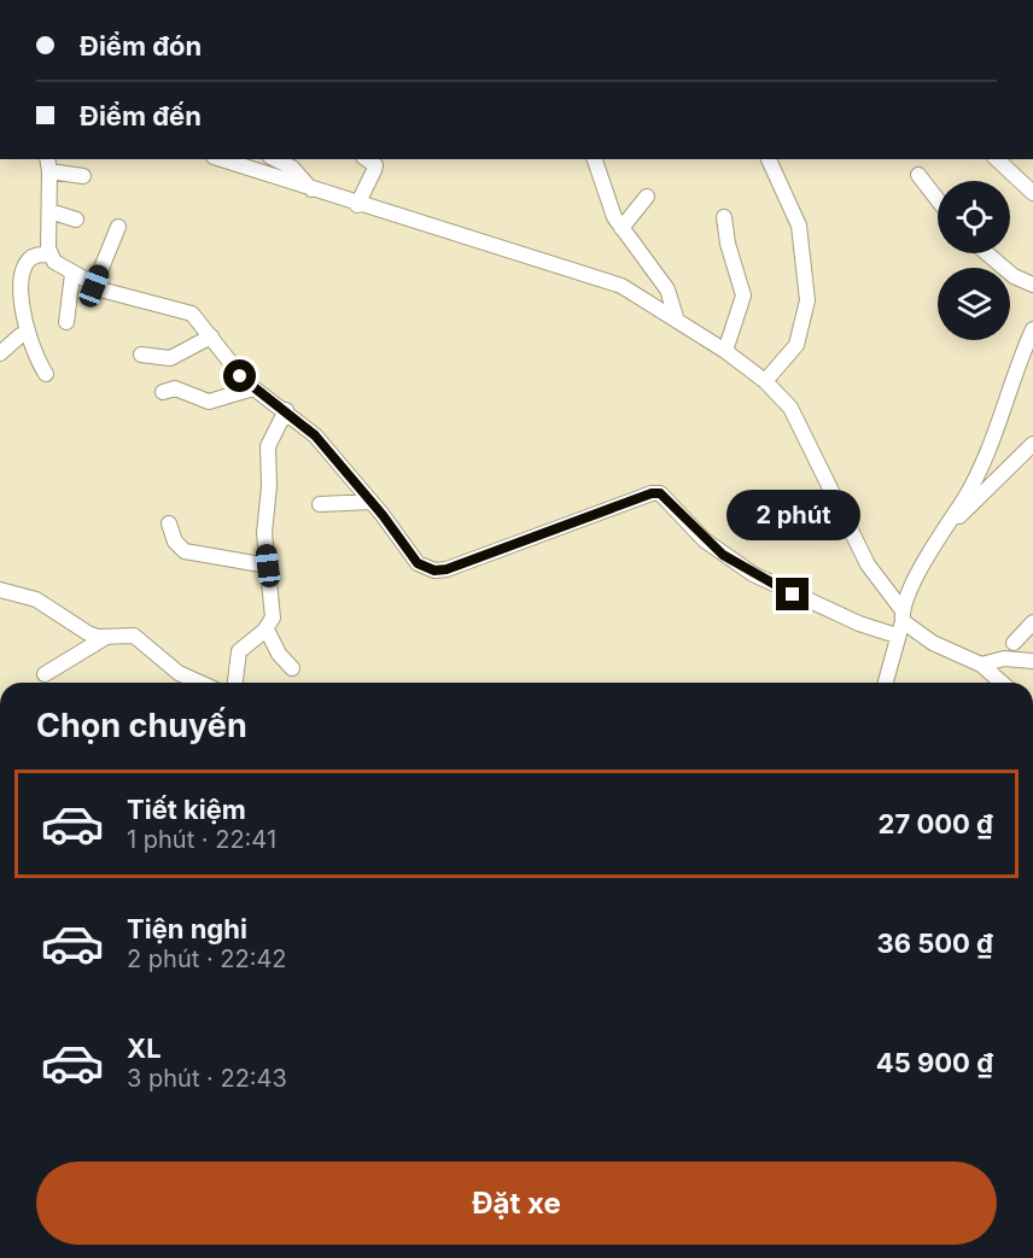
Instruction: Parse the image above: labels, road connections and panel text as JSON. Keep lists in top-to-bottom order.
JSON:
{
  "page": {
    "banner": ["Điểm đón", "Điểm đến"],
    "bubble": "2 phút",
    "heading": "Chọn chuyến",
    "list": [
      {
        "name": "Tiết kiệm",
        "note": "1 phút · 22:41",
        "value": "27 000 ₫"
      },
      {
        "name": "Tiện nghi",
        "note": "2 phút · 22:42",
        "value": "36 500 ₫"
      },
      {
        "name": "XL",
        "note": "3 phút · 22:43",
        "value": "45 900 ₫"
      }
    ],
    "buttons": "Đặt xe"
  }
}
